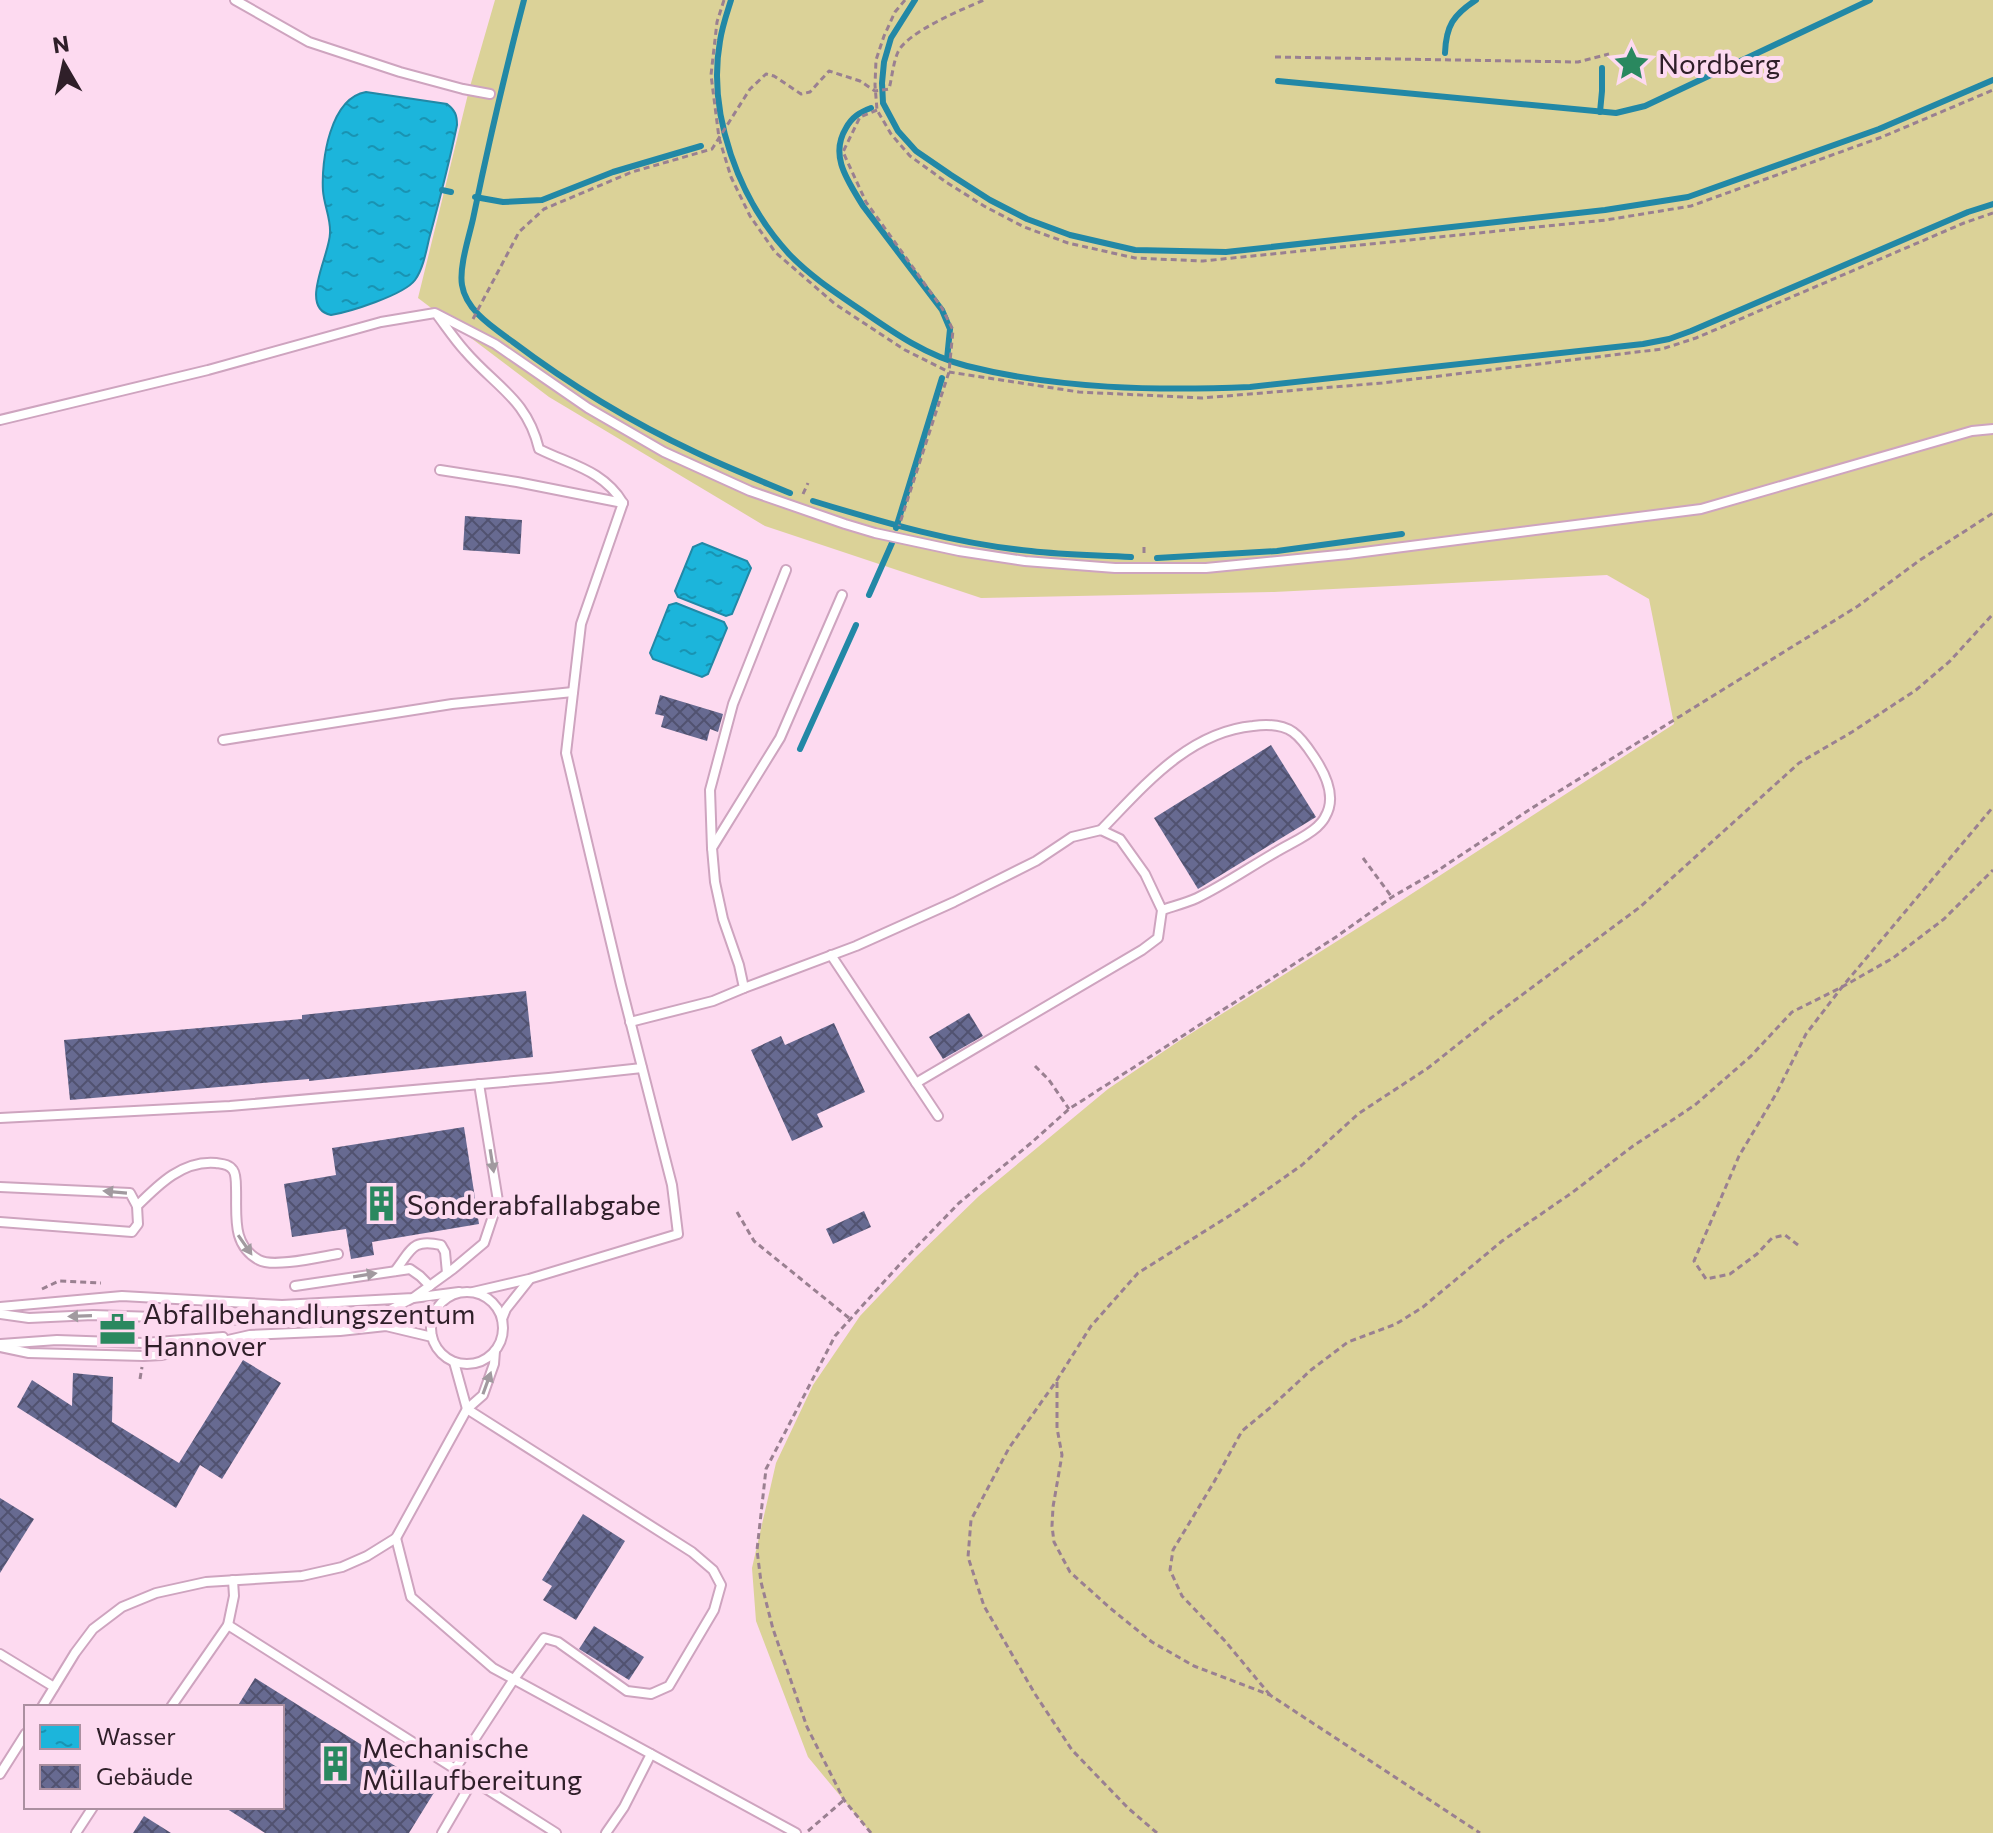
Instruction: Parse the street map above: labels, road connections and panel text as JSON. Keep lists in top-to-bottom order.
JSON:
{
  "places": {
    "place": ["Nordberg"],
    "building": ["Sonderabfallabgabe", "Mechanische Müllaufbereitung"],
    "office": ["Abfallbehandlungszentum Hannover"]
  },
  "legend": ["Wasser", "Gebäude"],
  "north": "top"
}
